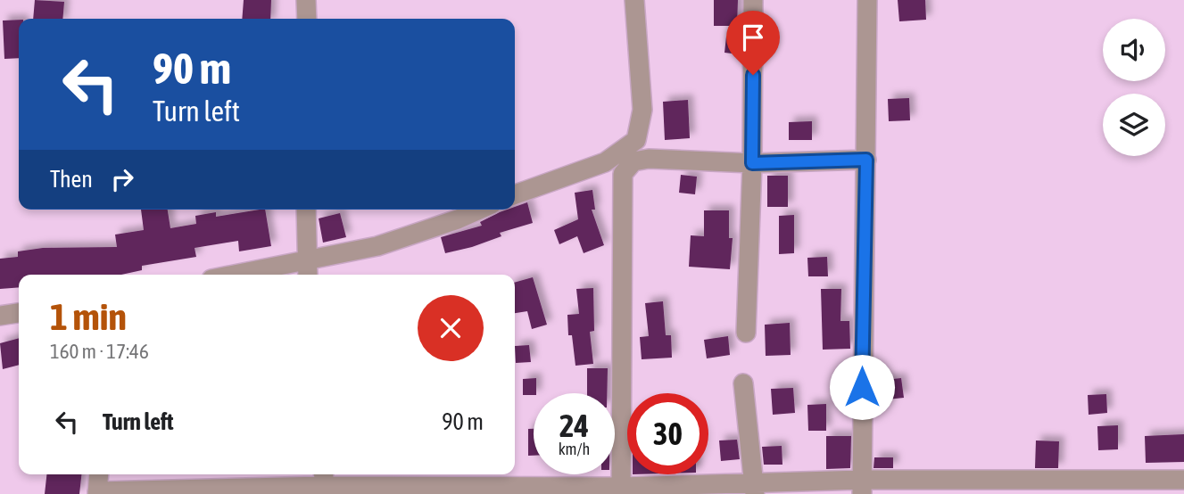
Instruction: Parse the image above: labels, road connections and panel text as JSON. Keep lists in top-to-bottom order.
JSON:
{
  "page": {
    "turn": ["90 m", "Turn left"],
    "then": "Then",
    "heading": ["1 min", "160 m · 17:46"],
    "list": [
      {
        "name": "Turn left",
        "value": "90 m"
      }
    ],
    "speed": "24 km/h",
    "limit": "30"
  }
}
